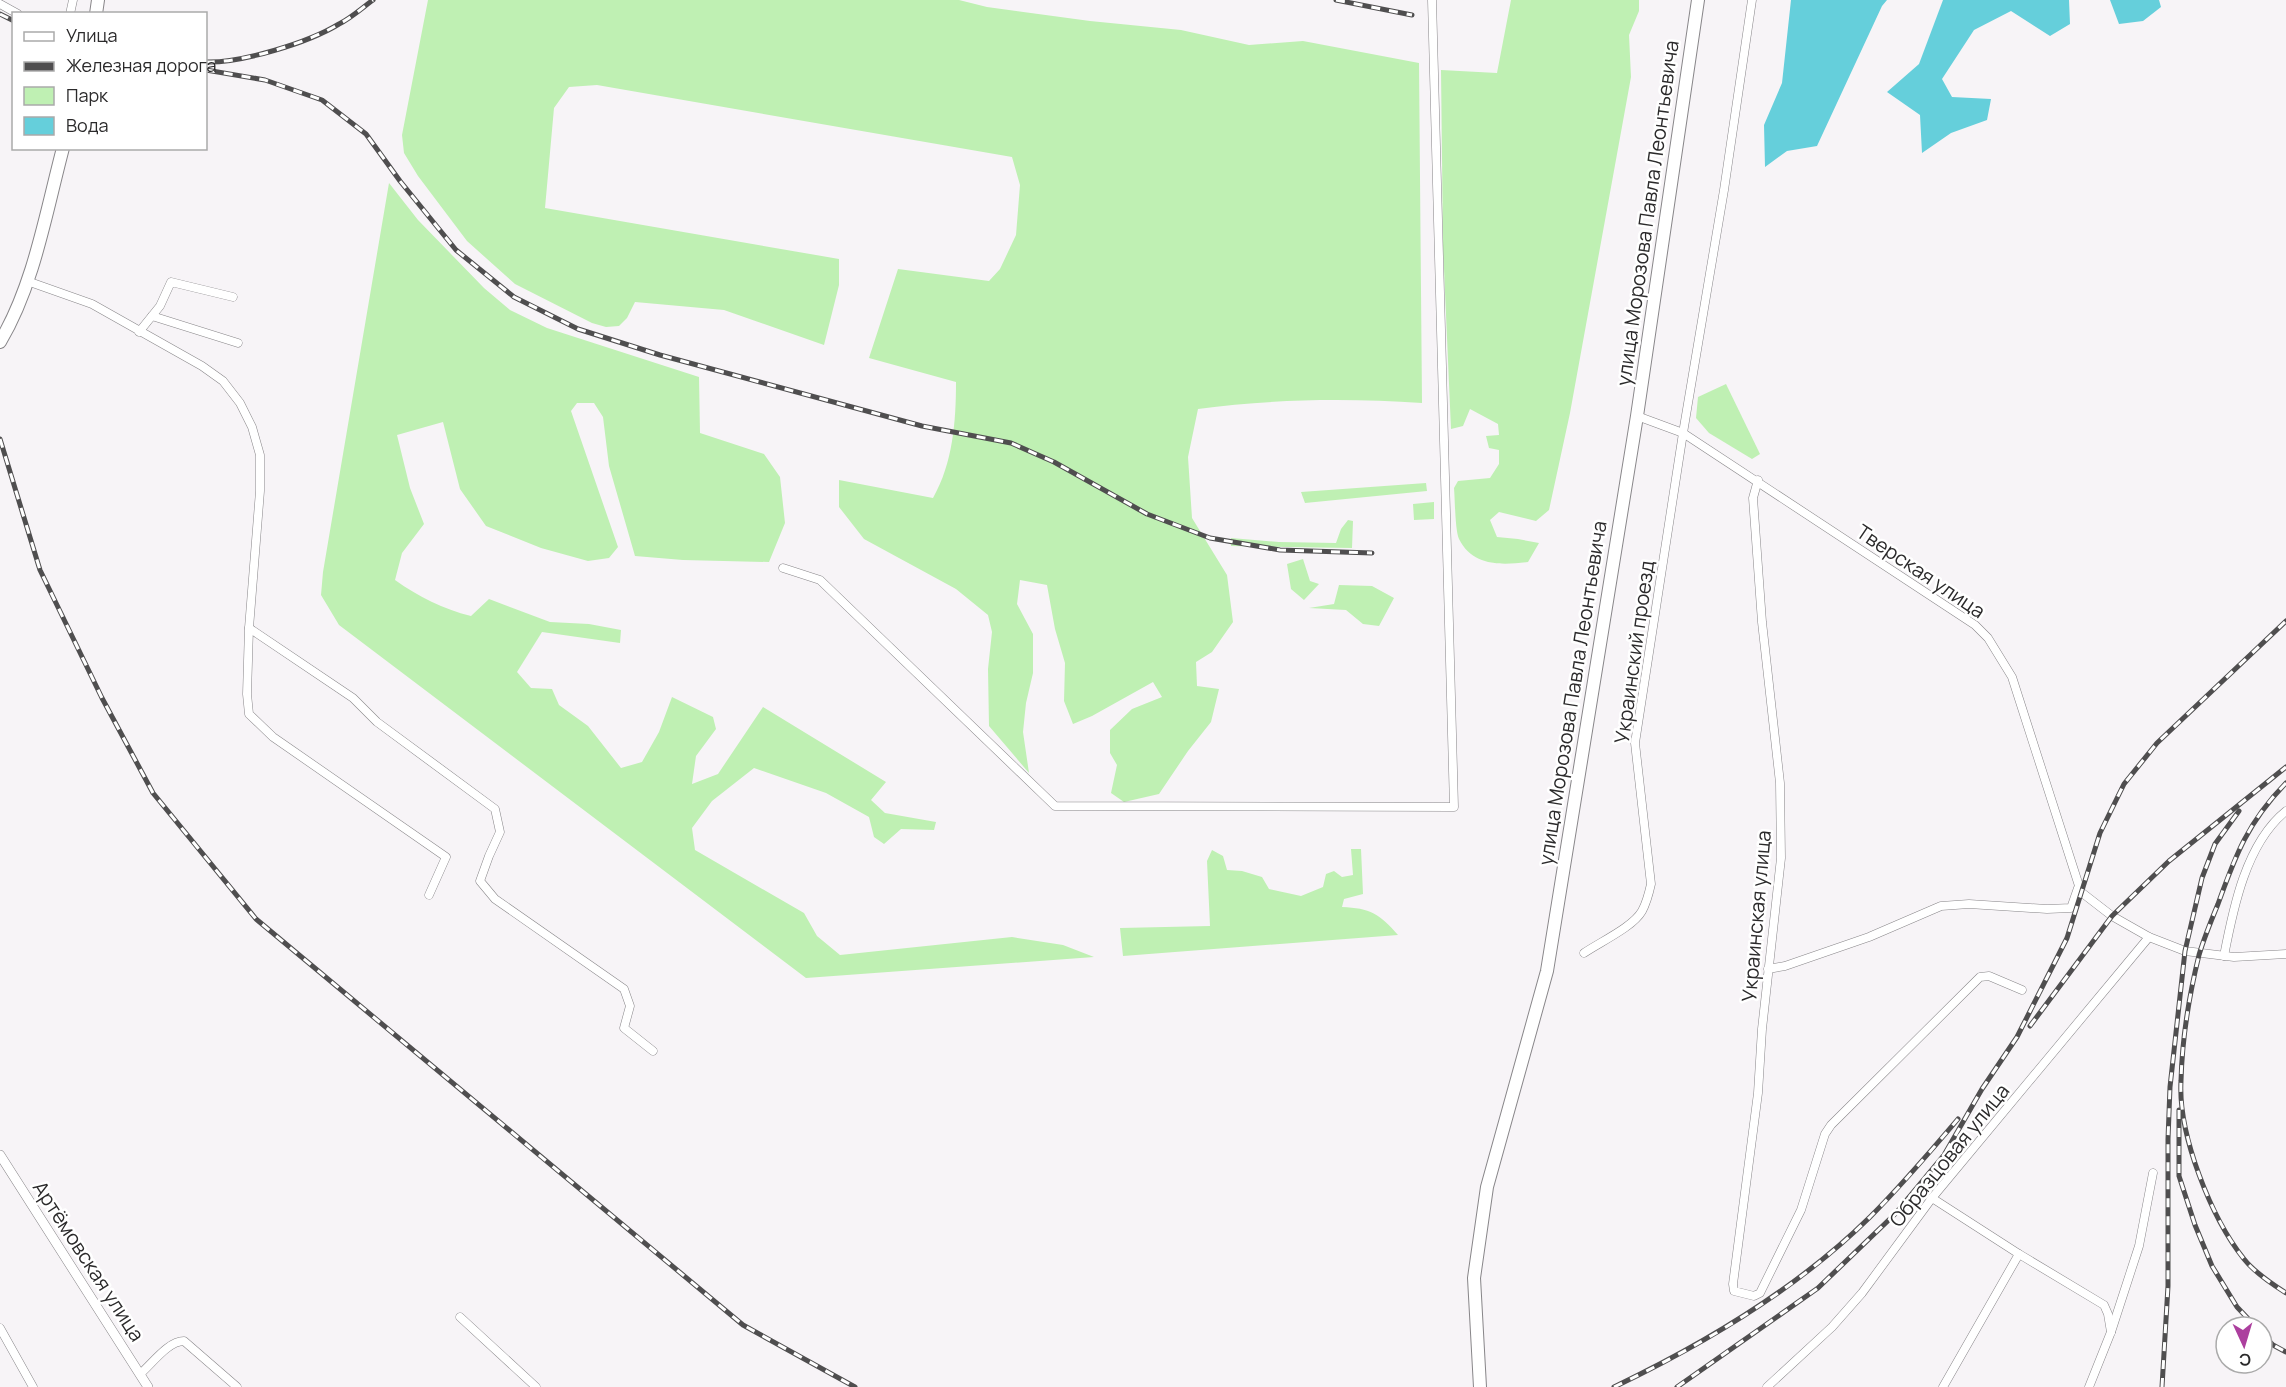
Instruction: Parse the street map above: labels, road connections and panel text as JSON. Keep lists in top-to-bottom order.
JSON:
{
  "streets": {
    "main road": ["улица Морозова Павла Леонтьевича"],
    "street": [
      "Тверская улица",
      "Украинский проезд",
      "Украинская улица",
      "Образцовая улица",
      "Артёмовская улица"
    ]
  },
  "crossings": [
    ["улица Морозова Павла Леонтьевича", "Тверская улица"],
    ["Тверская улица", "Украинский проезд"],
    ["Тверская улица", "Украинская улица"]
  ],
  "legend": [
    "Улица",
    "Железная дорога",
    "Парк",
    "Вода"
  ],
  "north": "bottom"
}
